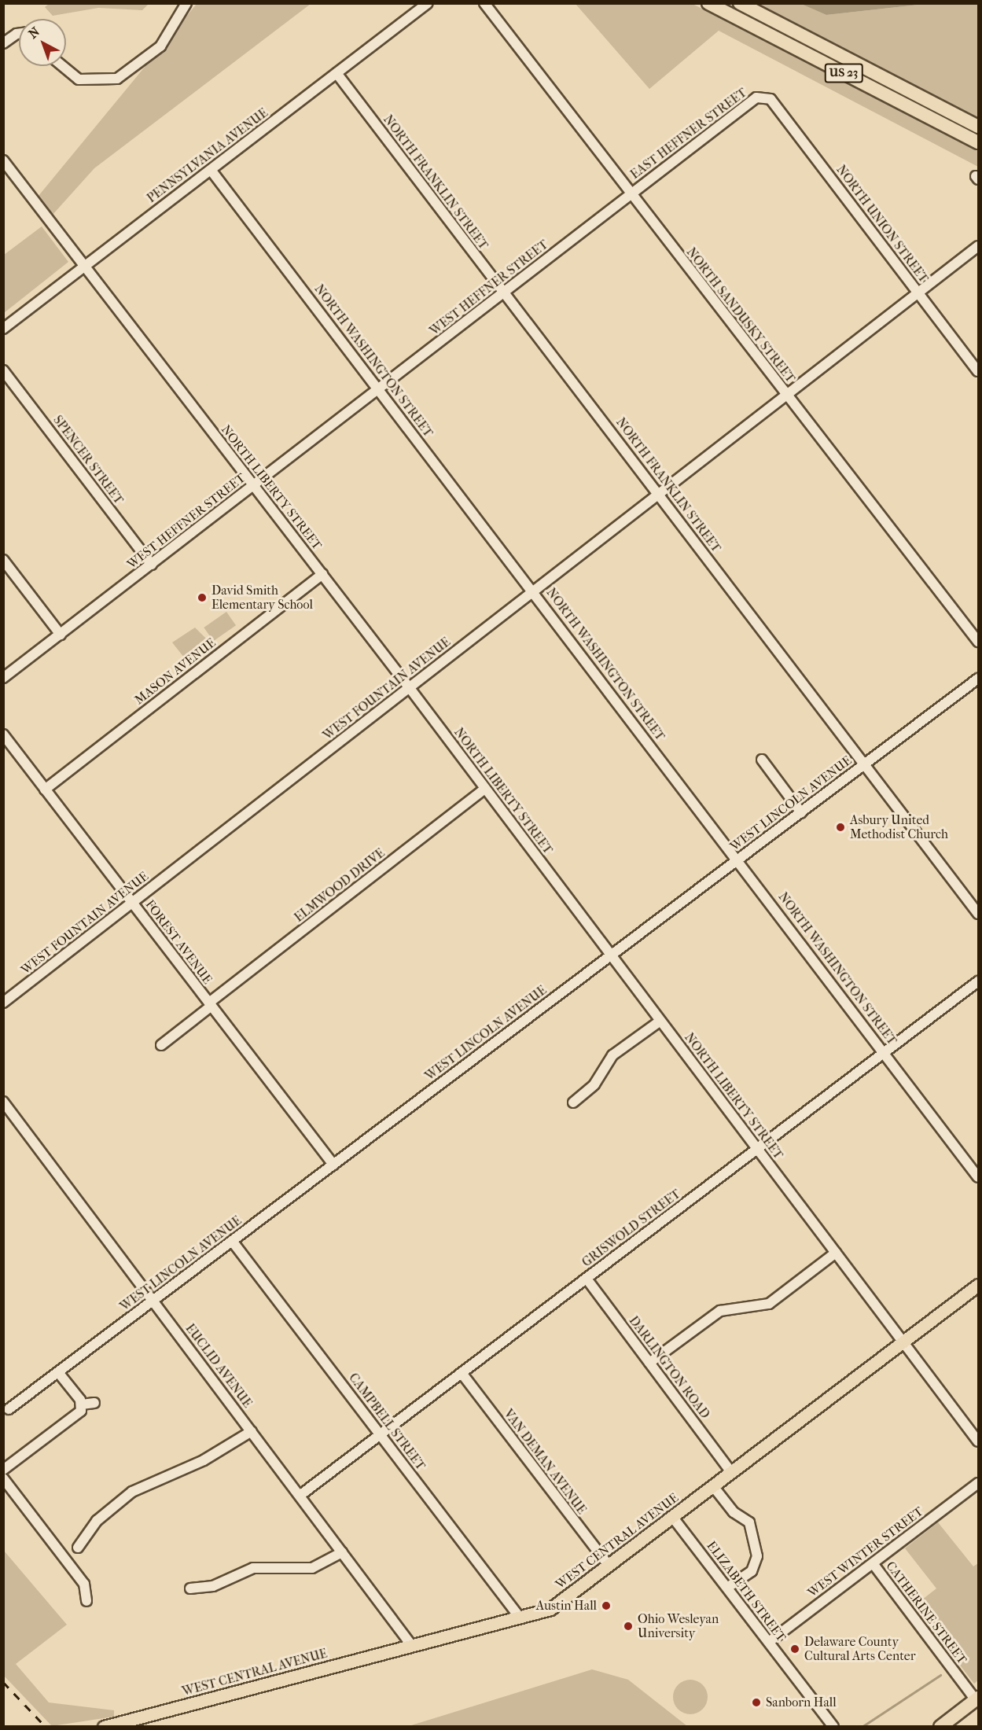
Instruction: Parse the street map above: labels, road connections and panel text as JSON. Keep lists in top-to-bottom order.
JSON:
{
  "streets": {
    "highway": ["US 23"],
    "main road": ["WEST CENTRAL AVENUE"],
    "street": [
      "EAST HEFFNER STREET",
      "PENNSYLVANIA AVENUE",
      "NORTH FRANKLIN STREET",
      "NORTH UNION STREET",
      "WEST HEFFNER STREET",
      "NORTH SANDUSKY STREET",
      "NORTH WASHINGTON STREET",
      "SPENCER STREET",
      "NORTH LIBERTY STREET",
      "MASON AVENUE",
      "WEST FOUNTAIN AVENUE",
      "WEST LINCOLN AVENUE",
      "ELMWOOD DRIVE",
      "FOREST AVENUE",
      "GRISWOLD STREET",
      "EUCLID AVENUE",
      "DARLINGTON ROAD",
      "CAMPBELL STREET",
      "VAN DEMAN AVENUE",
      "WEST WINTER STREET",
      "ELIZABETH STREET",
      "CATHERINE STREET"
    ]
  },
  "crossings": [
    ["EAST HEFFNER STREET", "NORTH UNION STREET"],
    ["EAST HEFFNER STREET", "WEST HEFFNER STREET"],
    ["EAST HEFFNER STREET", "NORTH SANDUSKY STREET"],
    ["PENNSYLVANIA AVENUE", "NORTH FRANKLIN STREET"],
    ["PENNSYLVANIA AVENUE", "NORTH WASHINGTON STREET"],
    ["PENNSYLVANIA AVENUE", "NORTH LIBERTY STREET"],
    ["NORTH FRANKLIN STREET", "WEST HEFFNER STREET"],
    ["NORTH FRANKLIN STREET", "WEST FOUNTAIN AVENUE"],
    ["NORTH FRANKLIN STREET", "WEST LINCOLN AVENUE"],
    ["NORTH UNION STREET", "WEST FOUNTAIN AVENUE"],
    ["WEST HEFFNER STREET", "NORTH SANDUSKY STREET"],
    ["WEST HEFFNER STREET", "NORTH WASHINGTON STREET"],
    ["WEST HEFFNER STREET", "SPENCER STREET"],
    ["WEST HEFFNER STREET", "NORTH LIBERTY STREET"],
    ["NORTH SANDUSKY STREET", "WEST FOUNTAIN AVENUE"],
    ["NORTH WASHINGTON STREET", "WEST FOUNTAIN AVENUE"],
    ["NORTH WASHINGTON STREET", "WEST LINCOLN AVENUE"],
    ["NORTH WASHINGTON STREET", "GRISWOLD STREET"],
    ["NORTH LIBERTY STREET", "MASON AVENUE"],
    ["NORTH LIBERTY STREET", "WEST FOUNTAIN AVENUE"],
    ["NORTH LIBERTY STREET", "WEST LINCOLN AVENUE"],
    ["NORTH LIBERTY STREET", "ELMWOOD DRIVE"],
    ["NORTH LIBERTY STREET", "GRISWOLD STREET"],
    ["NORTH LIBERTY STREET", "WEST CENTRAL AVENUE"],
    ["MASON AVENUE", "FOREST AVENUE"],
    ["WEST FOUNTAIN AVENUE", "FOREST AVENUE"],
    ["WEST LINCOLN AVENUE", "FOREST AVENUE"],
    ["WEST LINCOLN AVENUE", "EUCLID AVENUE"],
    ["WEST LINCOLN AVENUE", "CAMPBELL STREET"],
    ["ELMWOOD DRIVE", "FOREST AVENUE"],
    ["GRISWOLD STREET", "EUCLID AVENUE"],
    ["GRISWOLD STREET", "DARLINGTON ROAD"],
    ["GRISWOLD STREET", "CAMPBELL STREET"],
    ["GRISWOLD STREET", "VAN DEMAN AVENUE"],
    ["EUCLID AVENUE", "WEST CENTRAL AVENUE"],
    ["DARLINGTON ROAD", "WEST CENTRAL AVENUE"],
    ["CAMPBELL STREET", "WEST CENTRAL AVENUE"],
    ["VAN DEMAN AVENUE", "WEST CENTRAL AVENUE"],
    ["WEST CENTRAL AVENUE", "ELIZABETH STREET"],
    ["WEST WINTER STREET", "ELIZABETH STREET"],
    ["WEST WINTER STREET", "CATHERINE STREET"]
  ],
  "places": [
    "David Smith Elementary School",
    "Asbury United Methodist Church",
    "Austin Hall",
    "Ohio Wesleyan University",
    "Delaware County Cultural Arts Center",
    "Sanborn Hall"
  ],
  "north": "top left"
}
